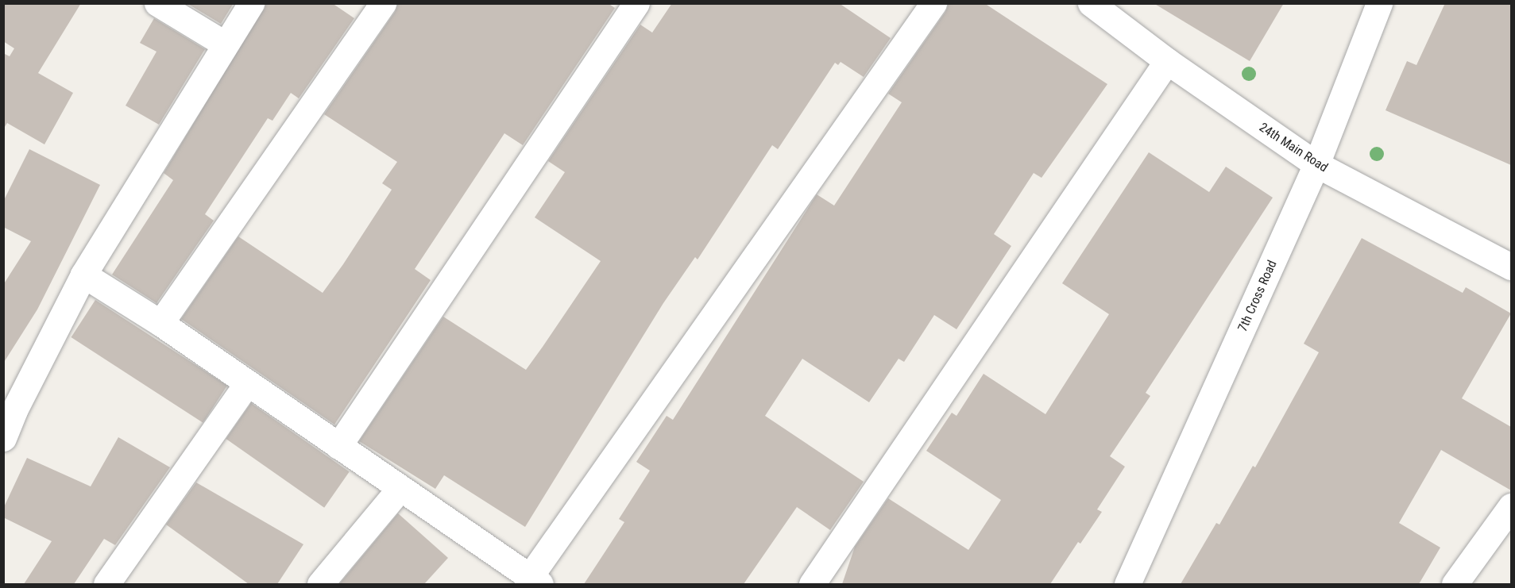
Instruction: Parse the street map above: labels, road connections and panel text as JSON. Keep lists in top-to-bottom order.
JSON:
{
  "streets": {
    "street": ["24th Main Road", "7th Cross Road"]
  },
  "crossings": [
    ["24th Main Road", "7th Cross Road"]
  ]
}
